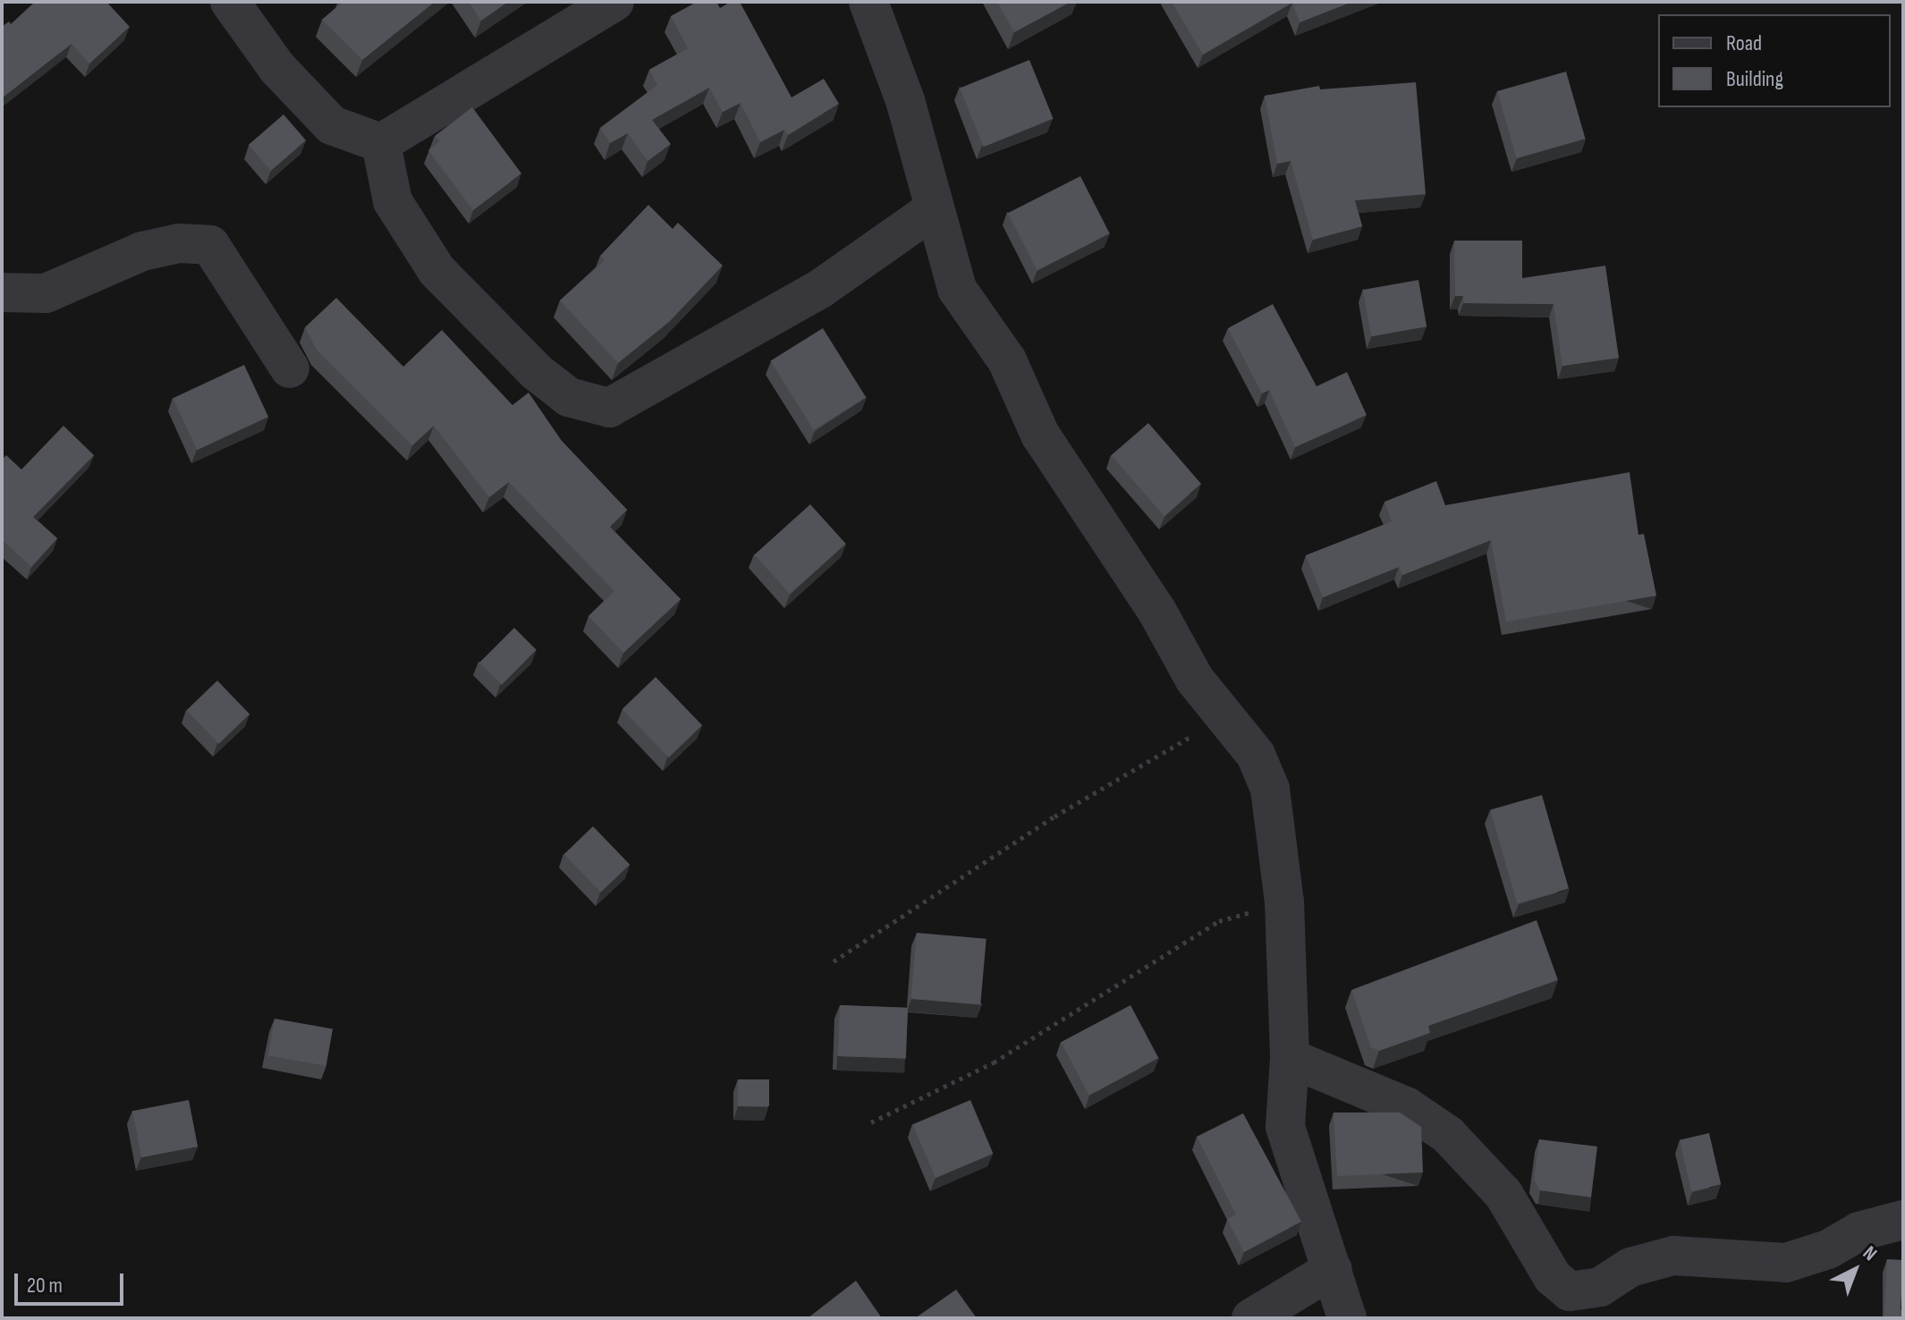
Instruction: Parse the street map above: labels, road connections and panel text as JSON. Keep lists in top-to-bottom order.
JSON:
{
  "legend": ["Road", "Building"],
  "scale_bar": "20 m",
  "north": "top right"
}
